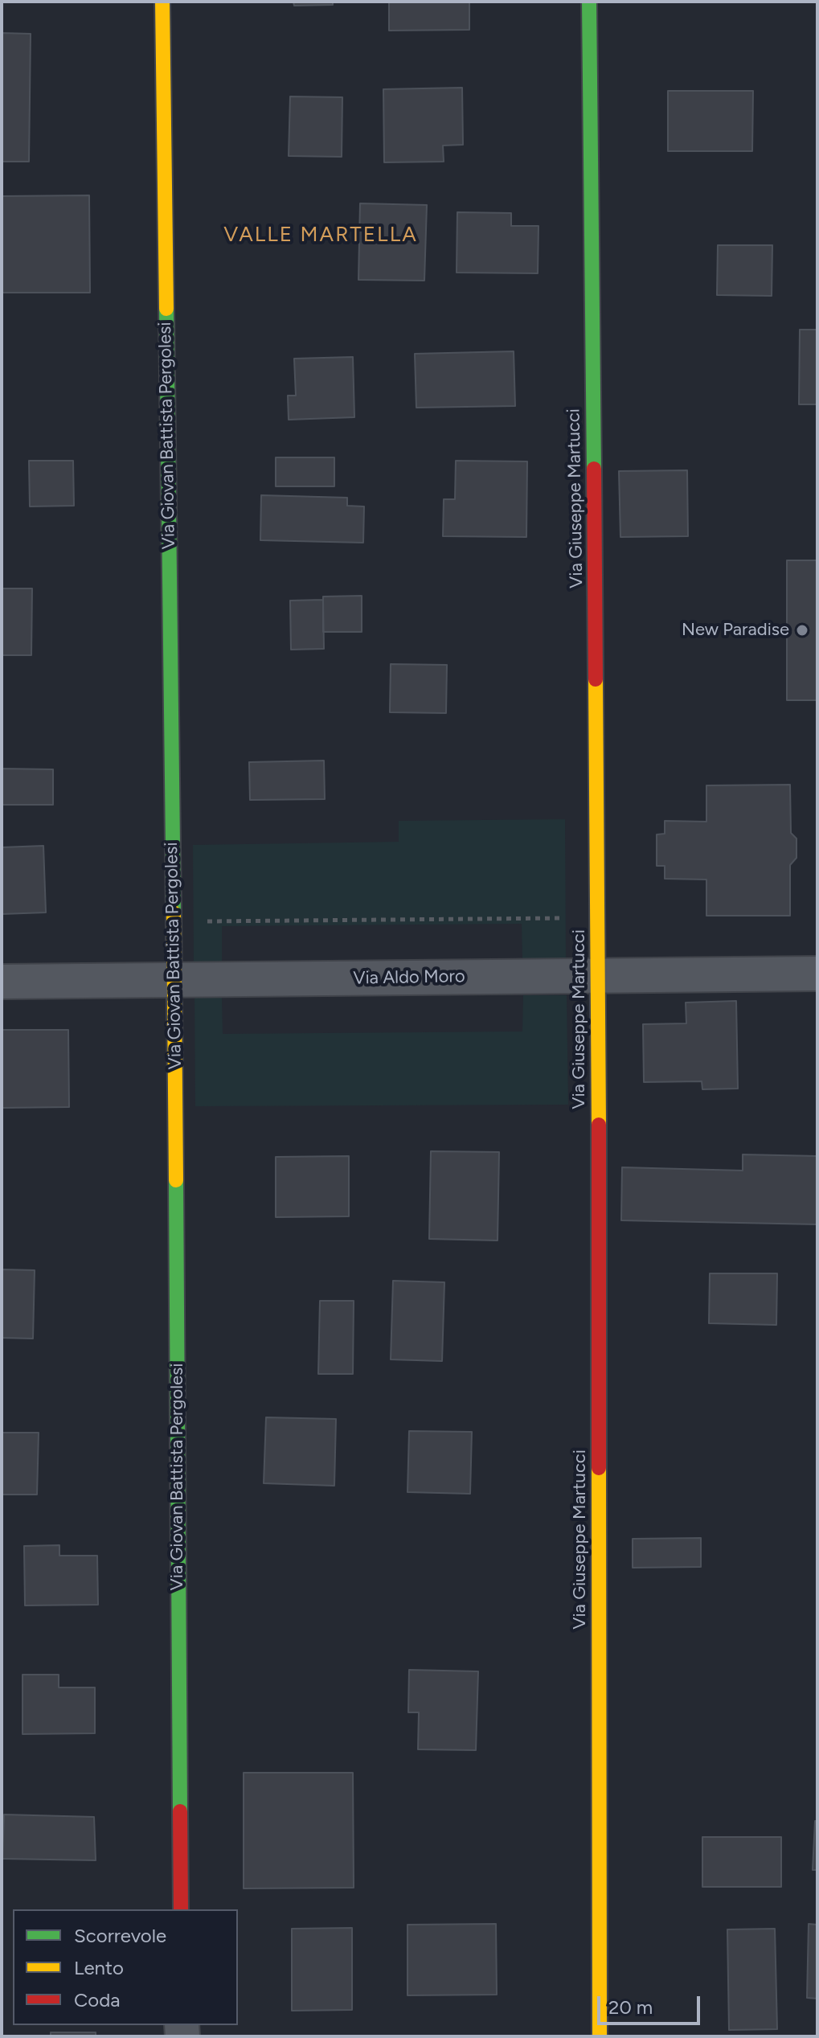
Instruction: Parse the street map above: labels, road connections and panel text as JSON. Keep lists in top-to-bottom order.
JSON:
{
  "streets": {
    "street": ["Via Giovan Battista Pergolesi", "Via Giuseppe Martucci", "Via Aldo Moro"]
  },
  "crossings": [
    ["Via Giovan Battista Pergolesi", "Via Aldo Moro"],
    ["Via Giuseppe Martucci", "Via Aldo Moro"]
  ],
  "districts": ["VALLE MARTELLA"],
  "places": ["New Paradise"],
  "legend": ["Scorrevole", "Lento", "Coda"],
  "scale_bar": "20 m"
}
